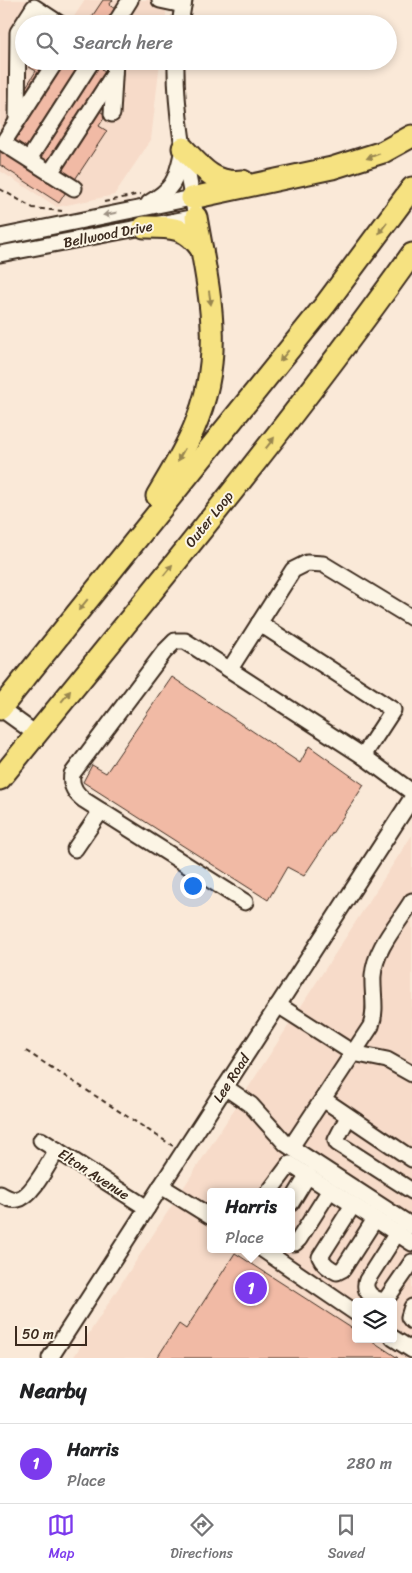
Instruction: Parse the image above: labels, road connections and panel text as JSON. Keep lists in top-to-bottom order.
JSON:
{
  "streets": {
    "highway": ["Outer Loop"],
    "street": ["Bellwood Drive", "Lee Road", "Elton Avenue"]
  },
  "crossings": [
    ["Lee Road", "Elton Avenue"]
  ],
  "scale_bar": "50 m",
  "page": {
    "search": "Search here",
    "popup": ["Harris", "Place"],
    "pins": "1",
    "scale": "50 m",
    "heading": "Nearby",
    "list": [
      {
        "mark": "1",
        "name": "Harris",
        "note": "Place",
        "value": "280 m"
      }
    ],
    "nav": ["Map", "Directions", "Saved"]
  }
}
